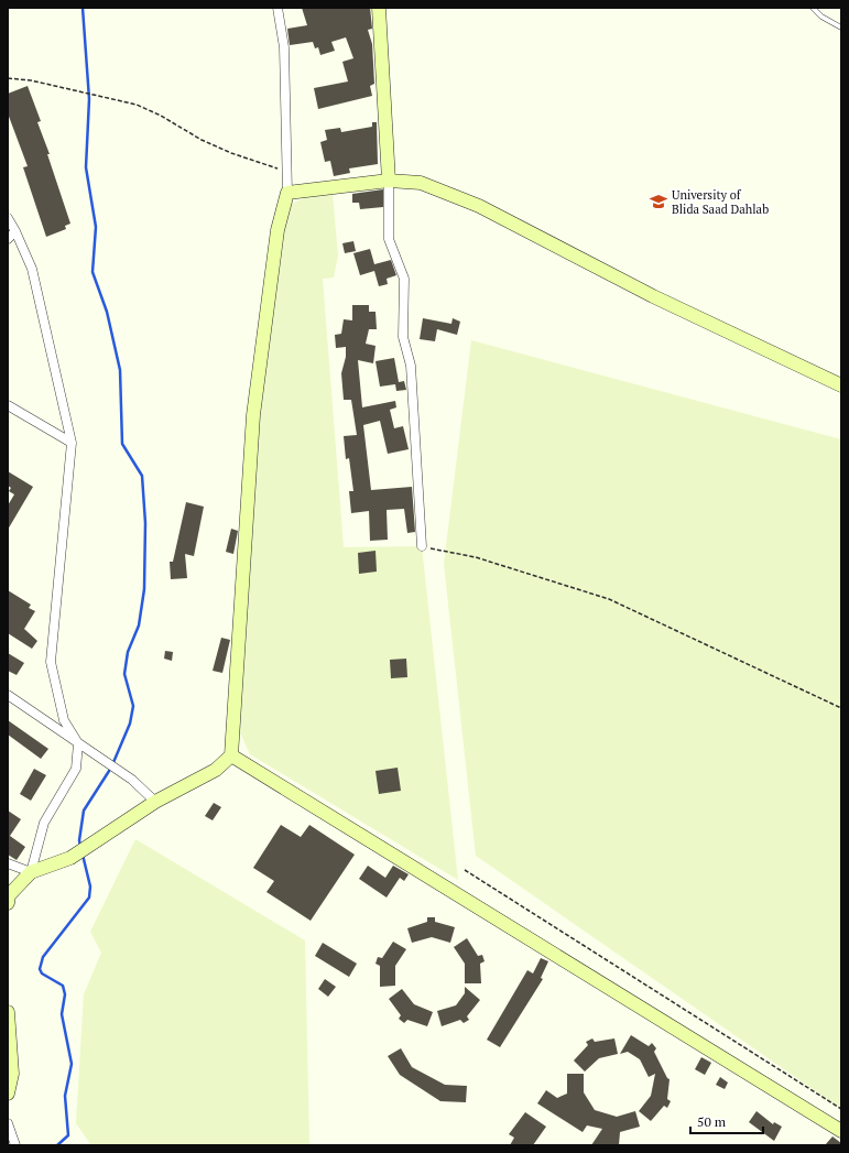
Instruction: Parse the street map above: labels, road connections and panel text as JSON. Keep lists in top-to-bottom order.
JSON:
{
  "places": {
    "school or university": ["University of Blida Saad Dahlab"]
  },
  "scale_bar": "50 m"
}
